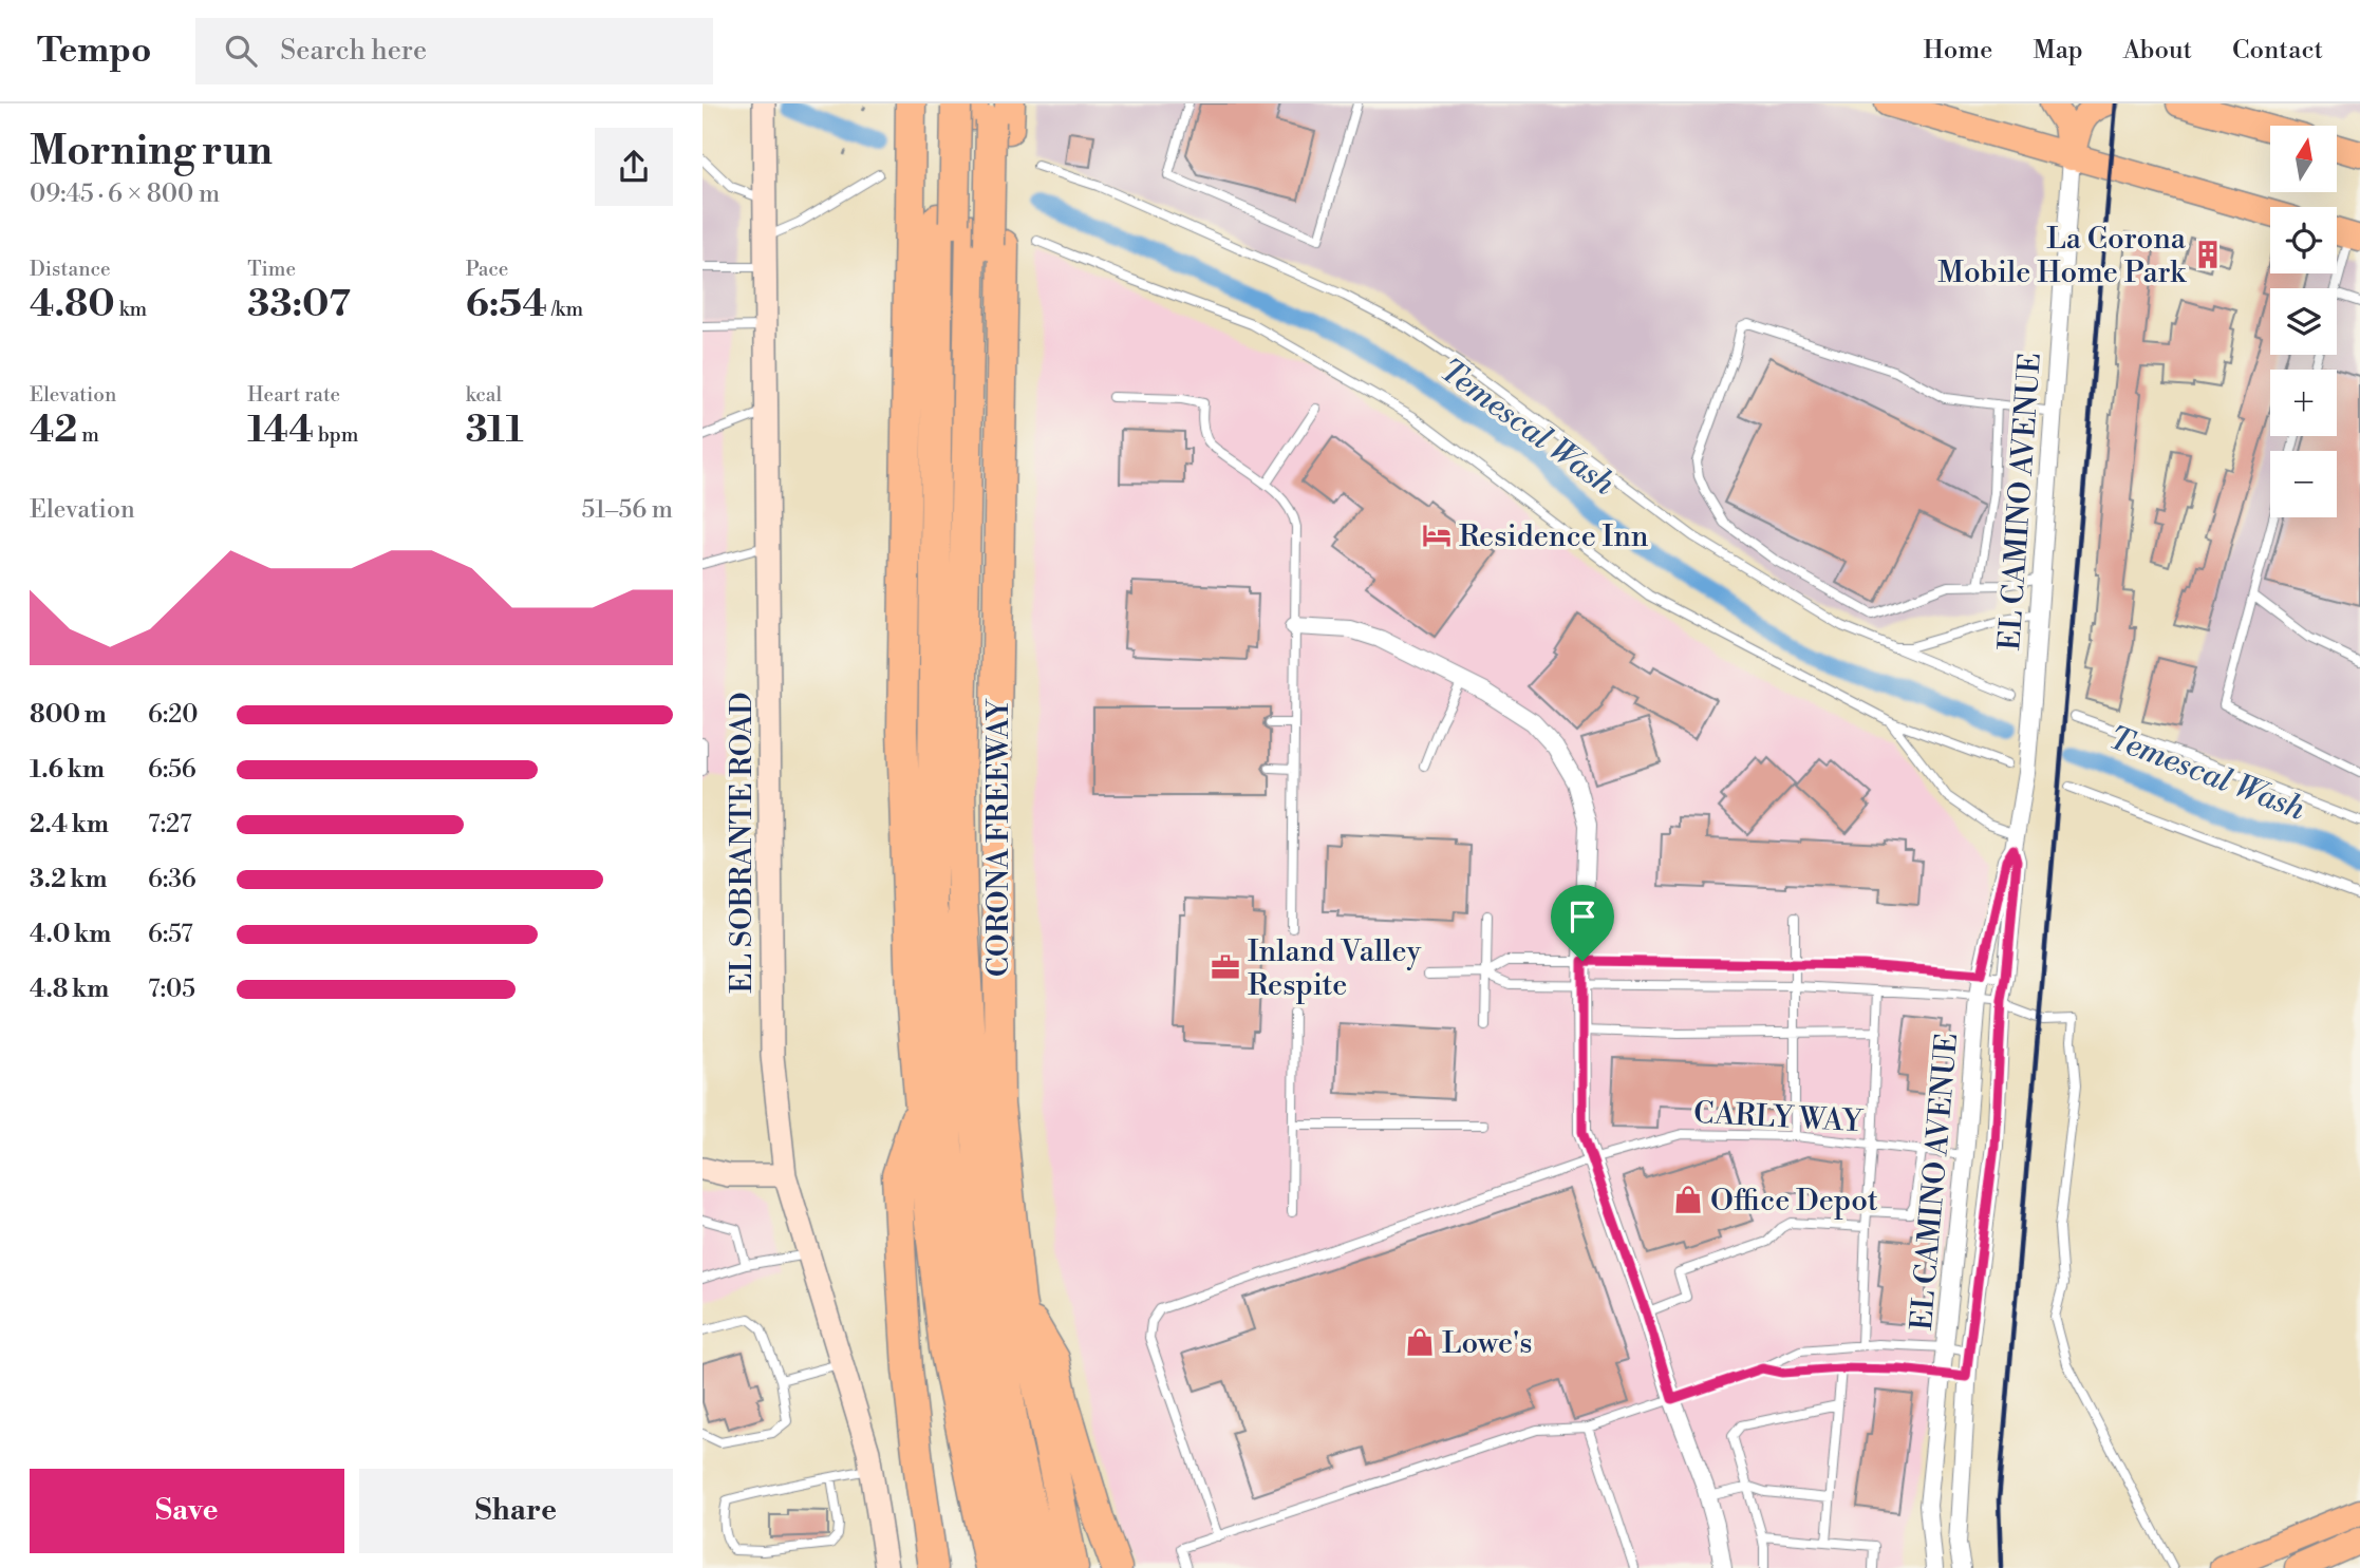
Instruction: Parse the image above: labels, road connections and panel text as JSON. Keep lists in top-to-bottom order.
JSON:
{
  "streets": {
    "highway": ["CORONA FREEWAY"],
    "street": ["EL CAMINO AVENUE", "EL SOBRANTE ROAD"],
    "lane": ["CARLY WAY"]
  },
  "crossings": [
    ["EL CAMINO AVENUE", "CARLY WAY"]
  ],
  "water": ["Temescal Wash"],
  "places": {
    "building": ["La Corona Mobile Home Park"],
    "hotel": ["Residence Inn"],
    "office": ["Inland Valley Respite"],
    "shop": ["Office Depot", "Lowe's"]
  },
  "north": "top",
  "page": {
    "header": "Tempo",
    "search": "Search here",
    "nav": [
      "Home",
      "Map",
      "About",
      "Contact"
    ],
    "heading": ["Morning run", "09:45 · 6 × 800 m"],
    "map_buttons": ["+", "−"],
    "stats": [
      ["Distance", "4.80 km"],
      ["Time", "33:07"],
      ["Pace", "6:54 /km"],
      ["Elevation", "42 m"],
      ["Heart rate", "144 bpm"],
      ["kcal", "311"]
    ],
    "chart": ["Elevation", "51–56 m"],
    "list": [
      {
        "name": "800 m",
        "note": "6:20"
      },
      {
        "name": "1.6 km",
        "note": "6:56"
      },
      {
        "name": "2.4 km",
        "note": "7:27"
      },
      {
        "name": "3.2 km",
        "note": "6:36"
      },
      {
        "name": "4.0 km",
        "note": "6:57"
      },
      {
        "name": "4.8 km",
        "note": "7:05"
      }
    ],
    "buttons": ["Save", "Share"]
  }
}
